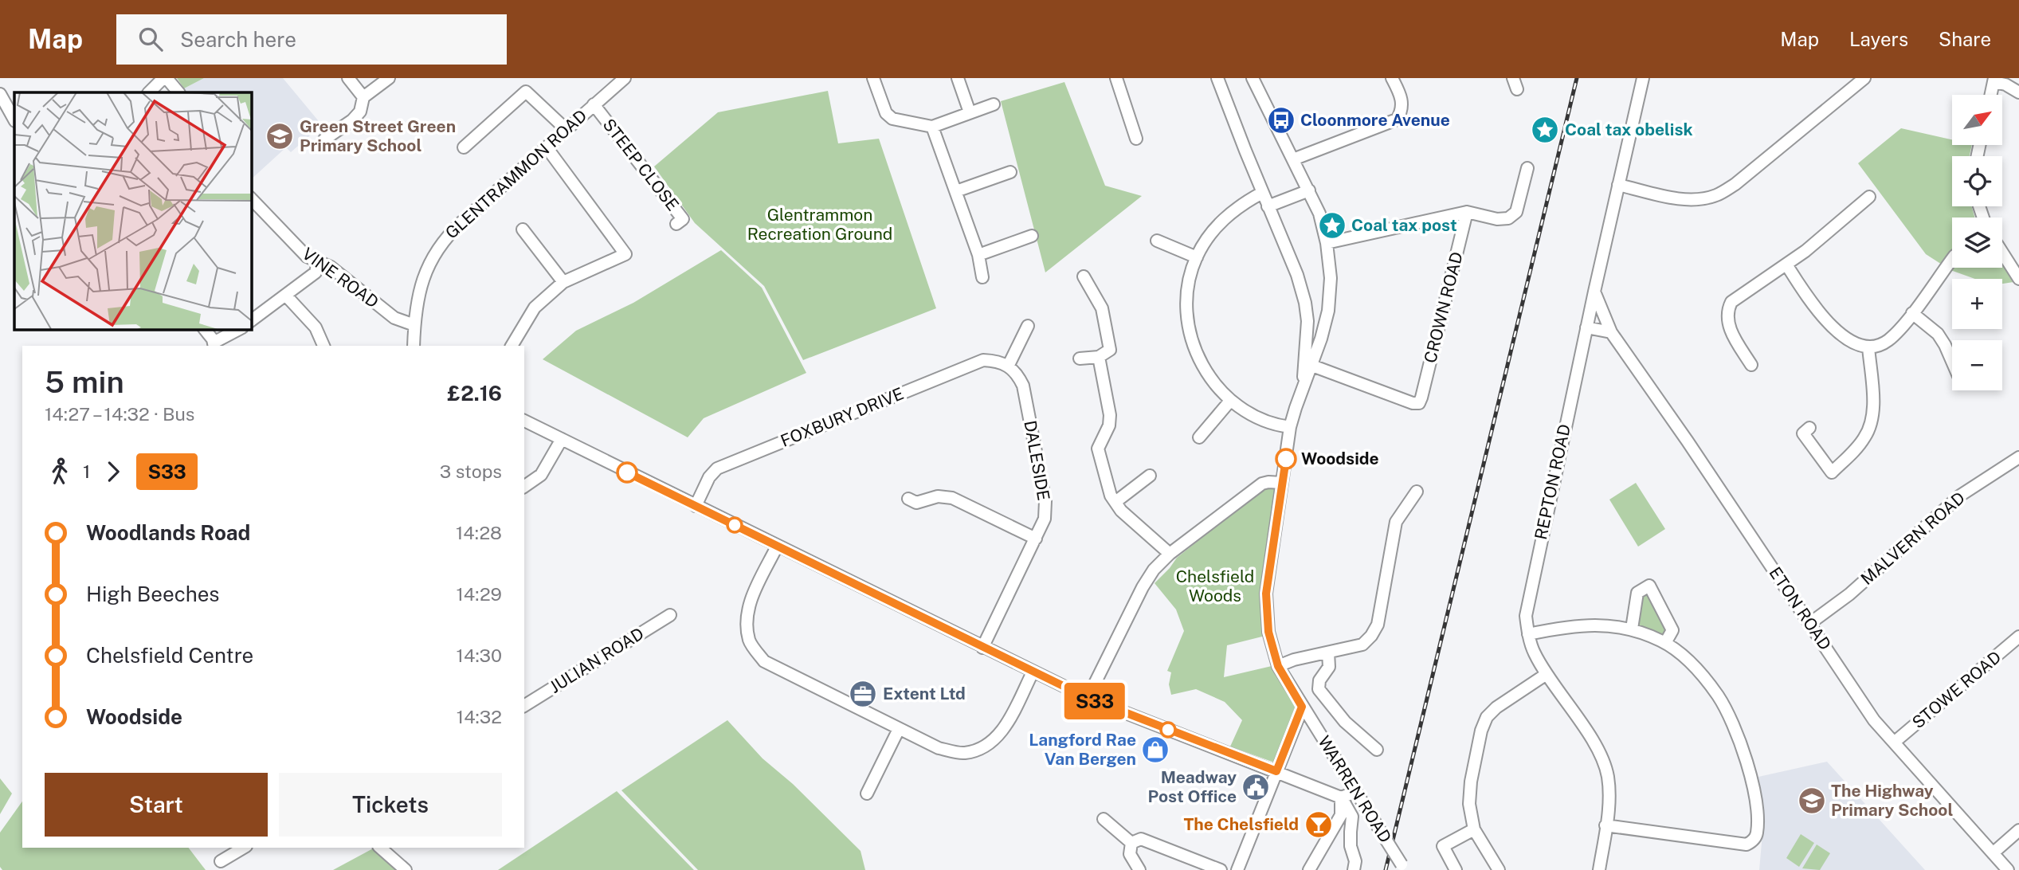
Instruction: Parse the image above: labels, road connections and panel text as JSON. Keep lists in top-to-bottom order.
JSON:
{
  "streets": {
    "street": [
      "STEEP CLOSE",
      "GLENTRAMMON ROAD",
      "VINE ROAD",
      "CROWN ROAD",
      "FOXBURY DRIVE",
      "DALESIDE",
      "REPTON ROAD",
      "MALVERN ROAD",
      "ETON ROAD",
      "JULIAN ROAD",
      "STOWE ROAD",
      "WARREN ROAD"
    ]
  },
  "crossings": [
    ["STEEP CLOSE", "GLENTRAMMON ROAD"],
    ["GLENTRAMMON ROAD", "VINE ROAD"],
    ["CROWN ROAD", "WARREN ROAD"],
    ["FOXBURY DRIVE", "DALESIDE"],
    ["REPTON ROAD", "ETON ROAD"],
    ["MALVERN ROAD", "ETON ROAD"],
    ["ETON ROAD", "STOWE ROAD"]
  ],
  "parks": ["Glentrammon Recreation Ground", "Chelsfield Woods"],
  "places": {
    "bus stop": ["Cloonmore Avenue"],
    "place": ["Coal tax obelisk", "Coal tax post"],
    "school or university": ["Green Street Green Primary School", "The Highway Primary School"],
    "other": ["Woodside"],
    "office": ["Extent Ltd"],
    "shop": ["Langford Rae Van Bergen"],
    "public building": ["Meadway Post Office"],
    "bar": ["The Chelsfield"]
  },
  "lines": ["bus line S33"],
  "north": "top right",
  "page": {
    "header": "Map",
    "search": "Search here",
    "nav": ["Map", "Layers", "Share"],
    "on_map": "S33",
    "map_buttons": ["+", "−"],
    "heading": ["5 min", "14:27 – 14:32 · Bus", "£2.16"],
    "legs": ["1", "S33", "3 stops"],
    "list": [
      {
        "name": "Woodlands Road",
        "value": "14:28"
      },
      {
        "name": "High Beeches",
        "value": "14:29"
      },
      {
        "name": "Chelsfield Centre",
        "value": "14:30"
      },
      {
        "name": "Woodside",
        "value": "14:32"
      }
    ],
    "buttons": ["Start", "Tickets"]
  }
}
